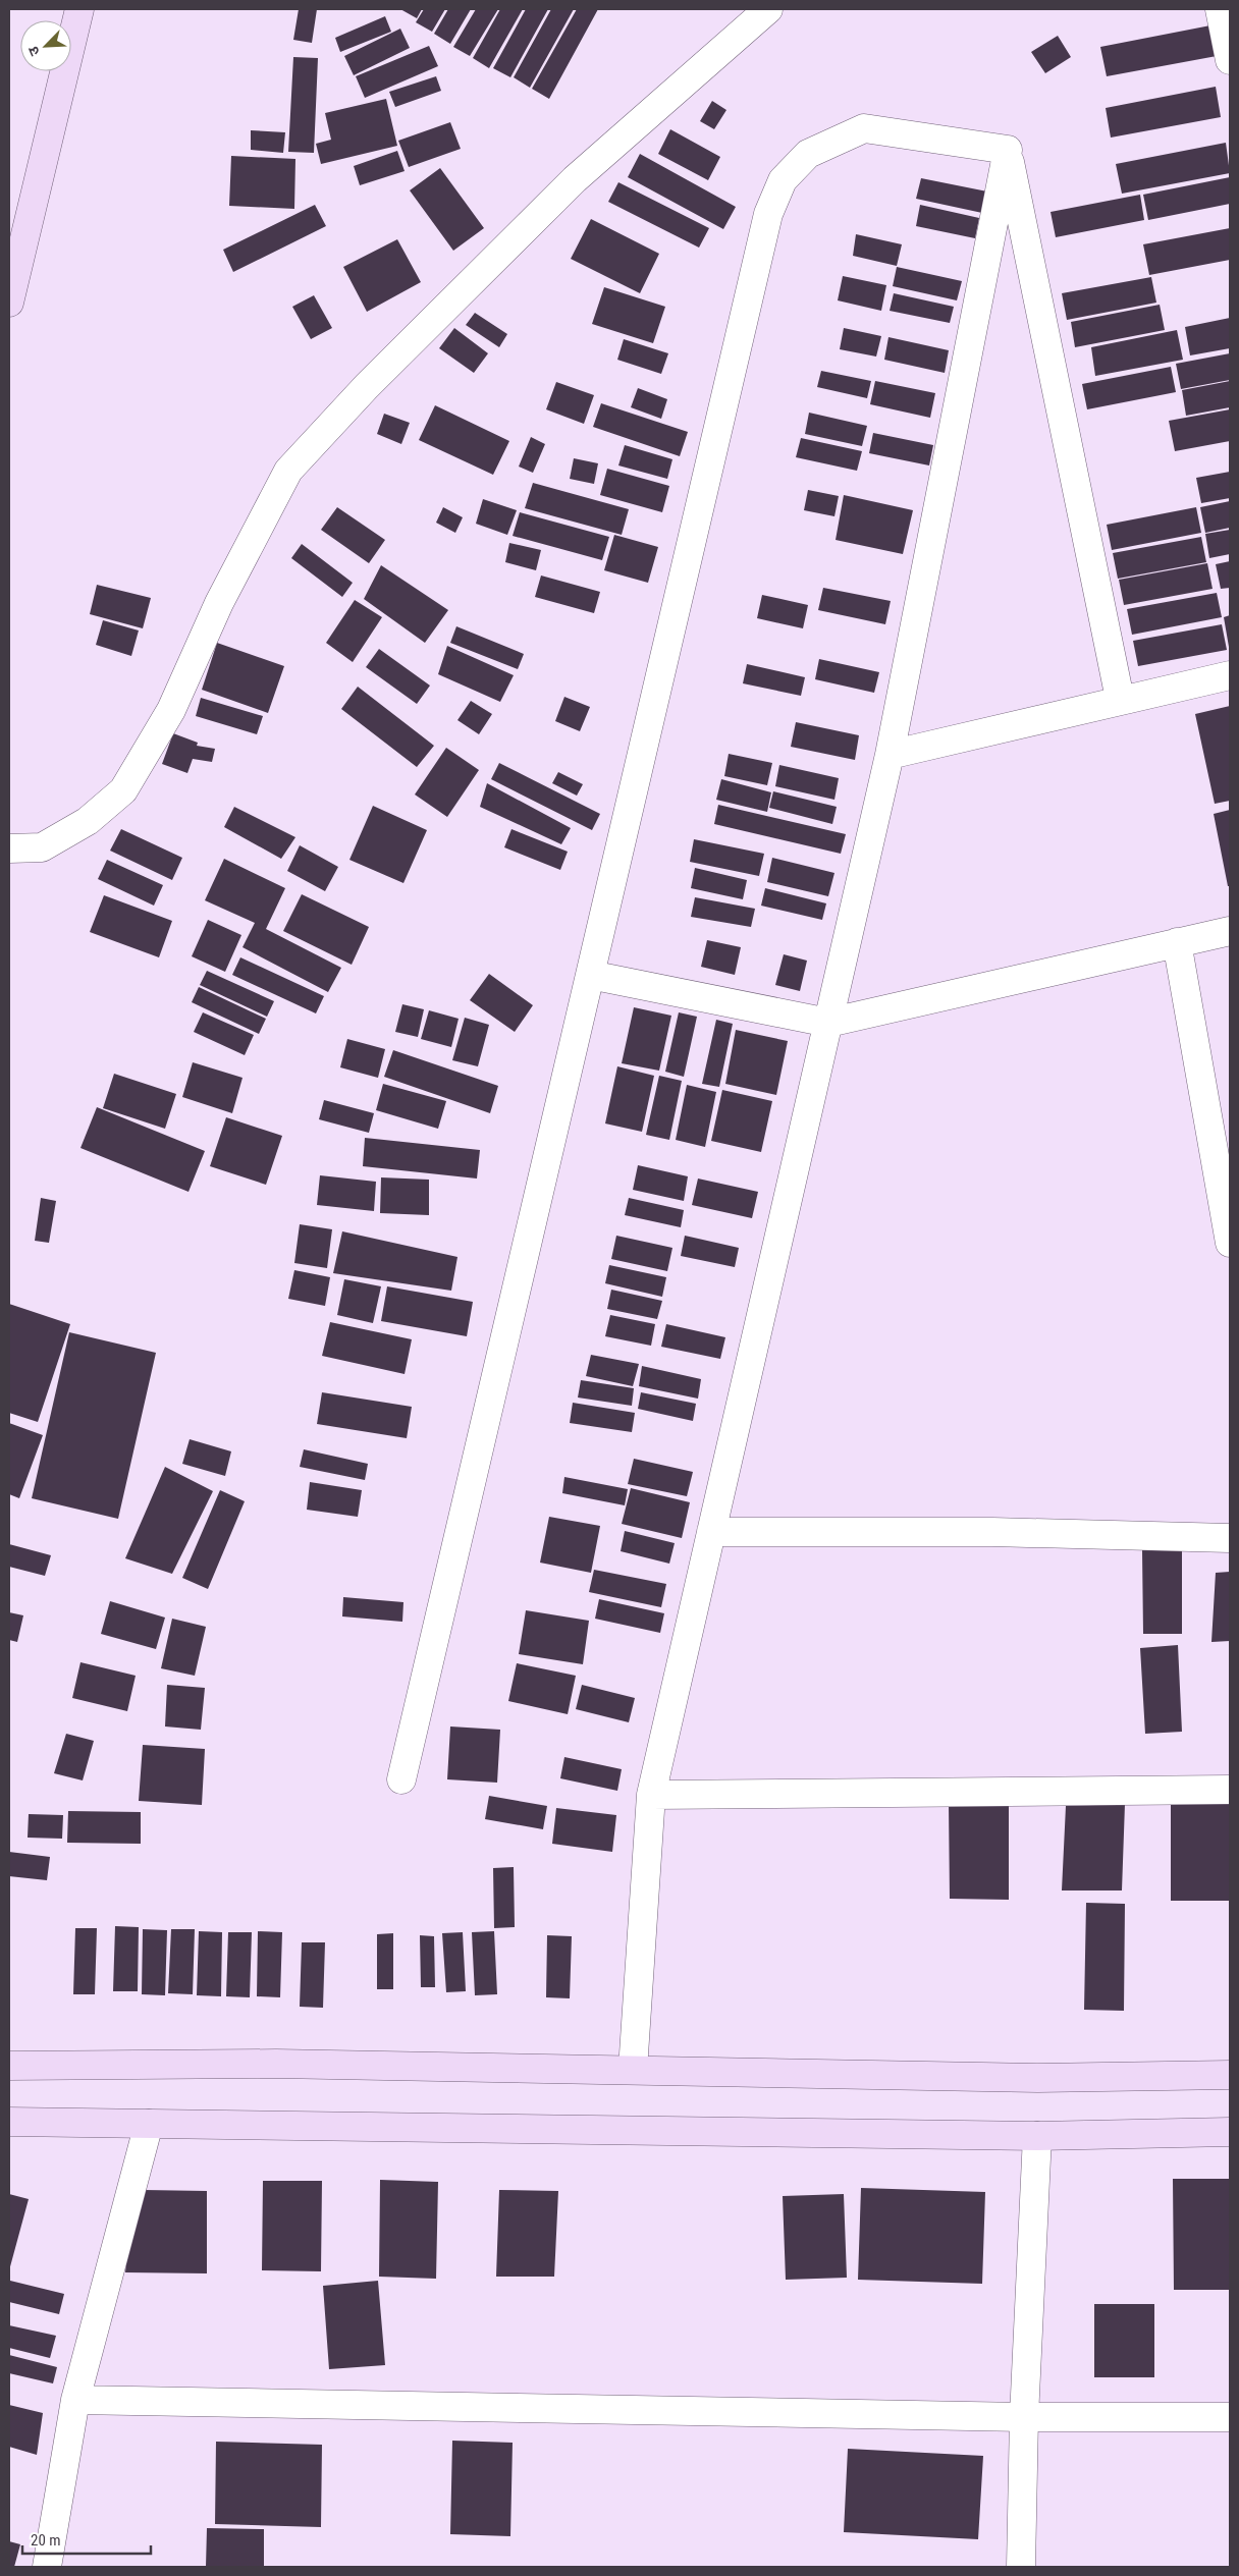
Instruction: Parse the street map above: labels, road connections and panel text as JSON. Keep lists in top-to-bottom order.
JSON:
{
  "scale_bar": "20 m",
  "north": "bottom left"
}
